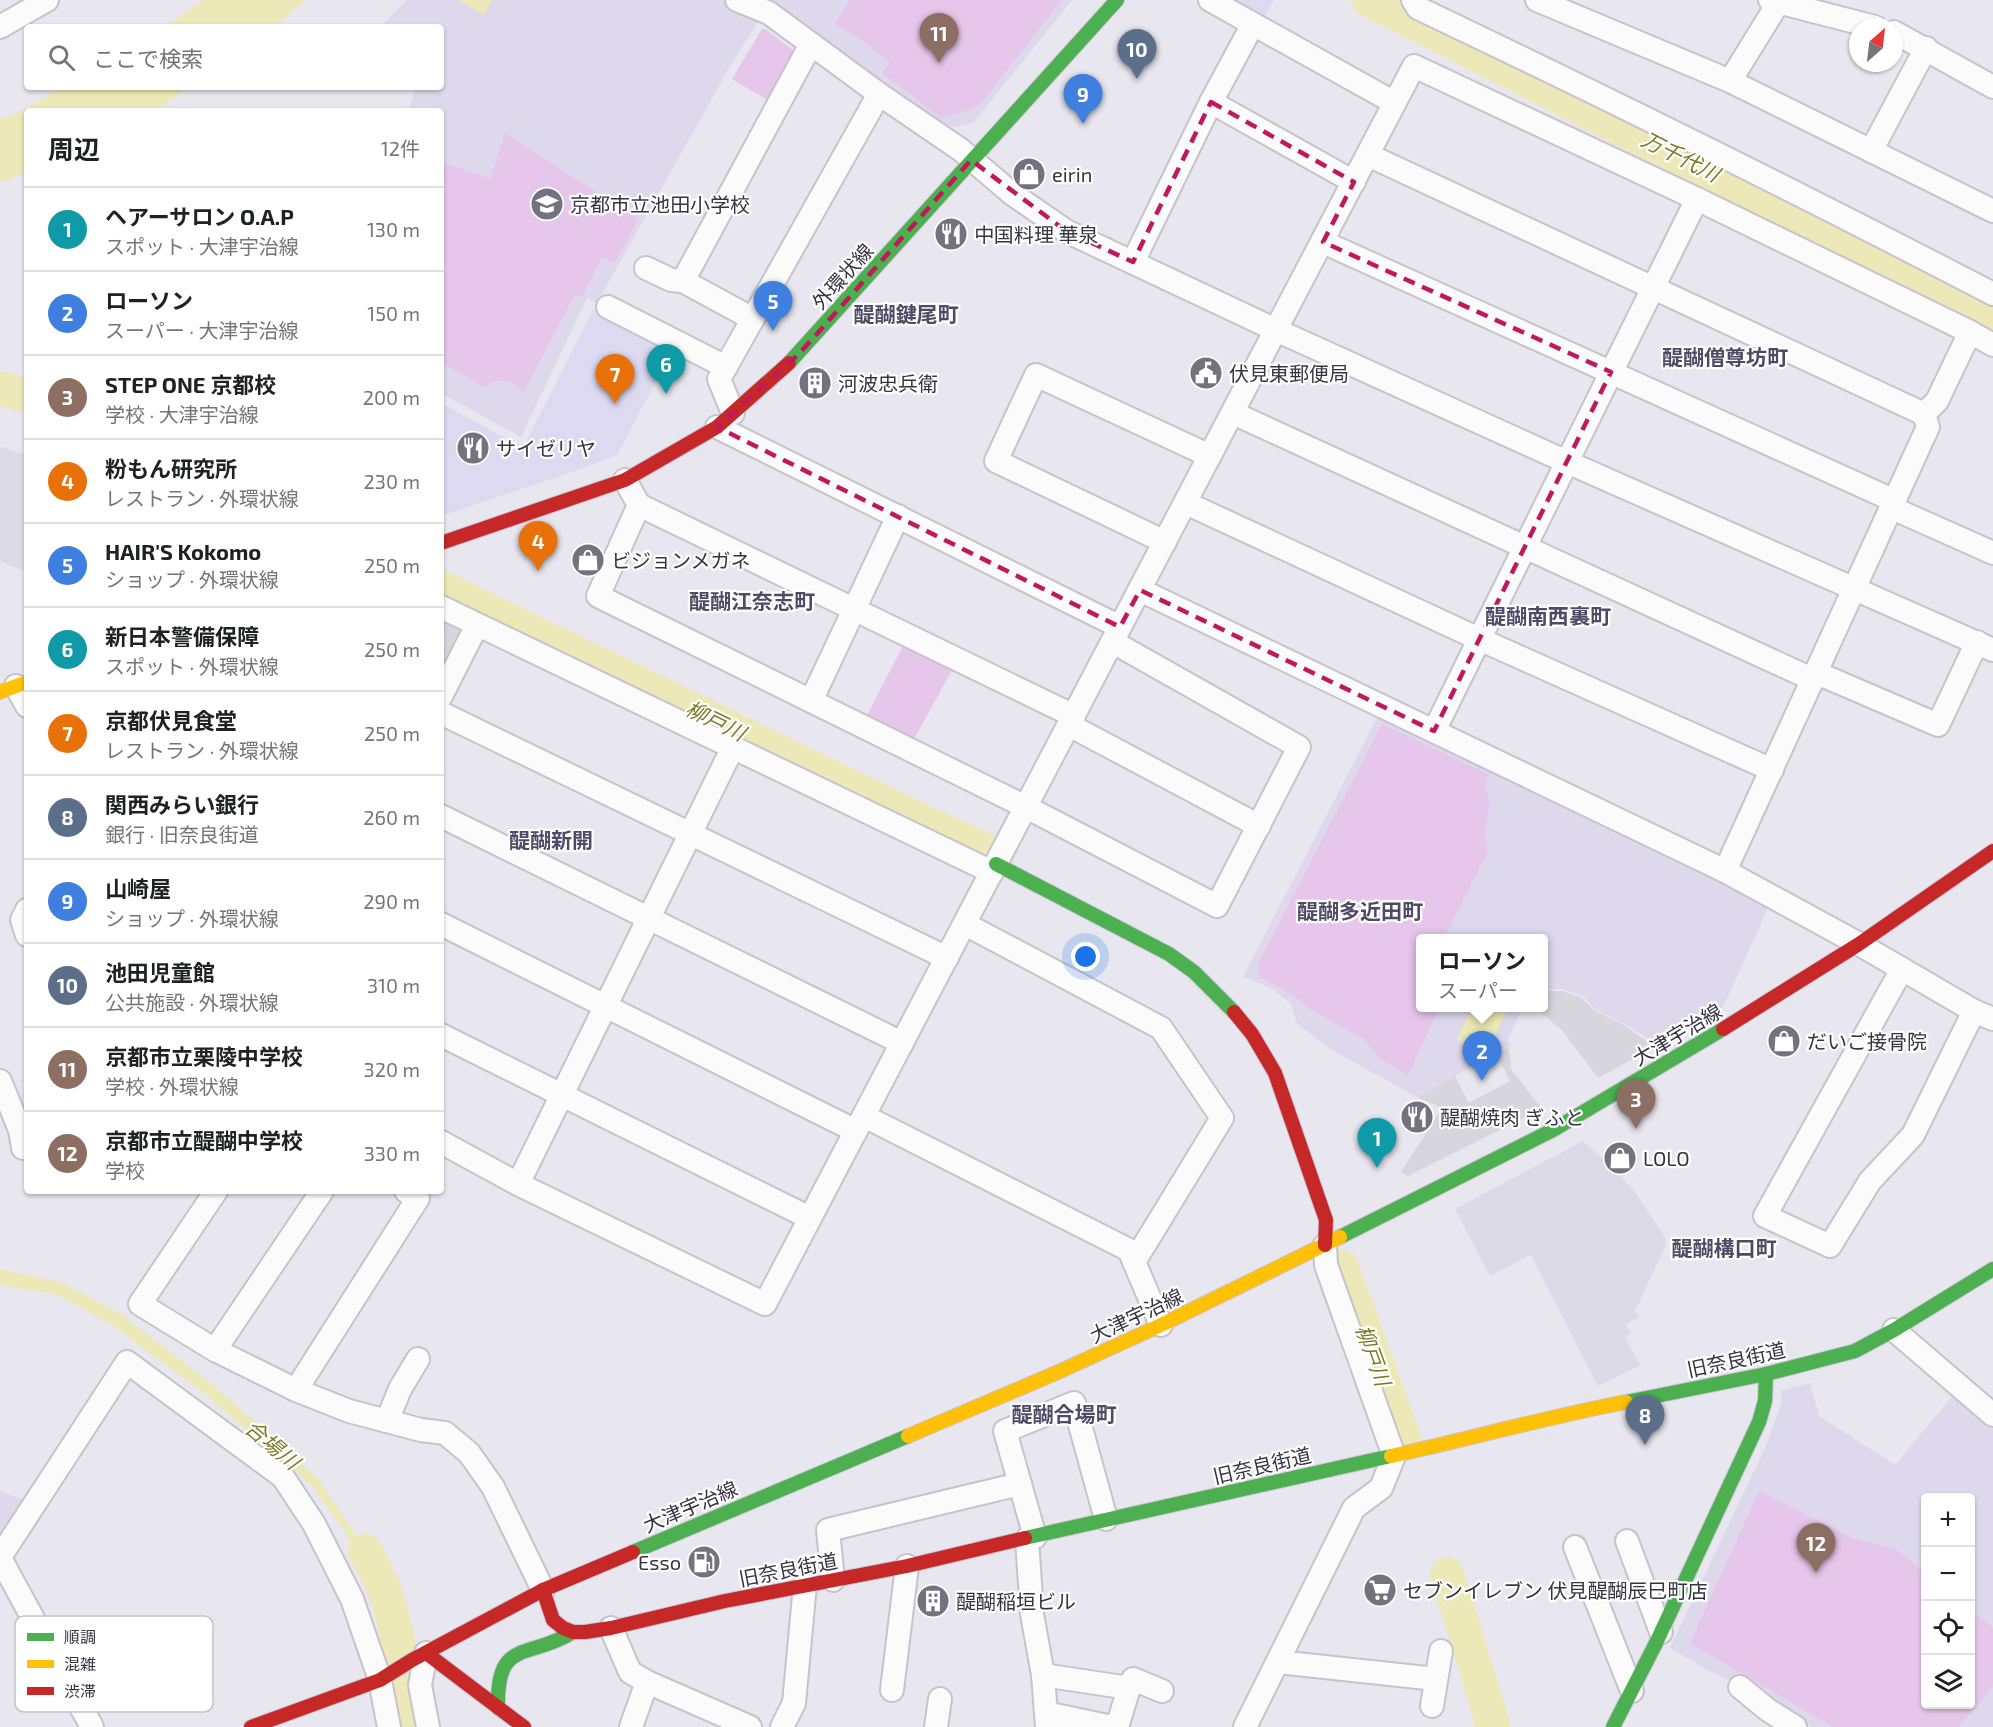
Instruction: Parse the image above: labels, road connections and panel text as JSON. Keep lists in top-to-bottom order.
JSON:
{
  "streets": {
    "street": ["外環状線", "大津宇治線", "旧奈良街道"]
  },
  "districts": [
    "醍醐鍵尾町",
    "醍醐僧尊坊町",
    "醍醐江奈志町",
    "醍醐南西裏町",
    "醍醐新開",
    "醍醐多近田町",
    "醍醐構口町",
    "醍醐合場町"
  ],
  "water": ["万千代川", "柳戸川", "合場川"],
  "places": {
    "shop": [
      "eirin",
      "ビジョンメガネ",
      "だいご接骨院",
      "LOLO"
    ],
    "school or university": ["京都市立池田小学校"],
    "restaurant": ["中国料理 華泉", "サイゼリヤ", "醍醐焼肉 ぎふと"],
    "public building": ["伏見東郵便局"],
    "building": ["河波忠兵衛", "醍醐稲垣ビル"],
    "fuel station": ["Esso"],
    "supermarket": ["セブンイレブン 伏見醍醐辰巳町店"]
  },
  "legend": ["順調", "混雑", "渋滞"],
  "north": "top right",
  "page": {
    "pins": [
      "11",
      "10",
      "9",
      "5",
      "6",
      "7",
      "4",
      "2",
      "3",
      "1",
      "8",
      "12"
    ],
    "search": "ここで検索",
    "heading": ["周辺", "12件"],
    "list": [
      {
        "mark": "1",
        "name": "ヘアーサロン O.A.P",
        "note": "スポット · 大津宇治線",
        "value": "130 m"
      },
      {
        "mark": "2",
        "name": "ローソン",
        "note": "スーパー · 大津宇治線",
        "value": "150 m"
      },
      {
        "mark": "3",
        "name": "STEP ONE 京都校",
        "note": "学校 · 大津宇治線",
        "value": "200 m"
      },
      {
        "mark": "4",
        "name": "粉もん研究所",
        "note": "レストラン · 外環状線",
        "value": "230 m"
      },
      {
        "mark": "5",
        "name": "HAIR'S Kokomo",
        "note": "ショップ · 外環状線",
        "value": "250 m"
      },
      {
        "mark": "6",
        "name": "新日本警備保障",
        "note": "スポット · 外環状線",
        "value": "250 m"
      },
      {
        "mark": "7",
        "name": "京都伏見食堂",
        "note": "レストラン · 外環状線",
        "value": "250 m"
      },
      {
        "mark": "8",
        "name": "関西みらい銀行",
        "note": "銀行 · 旧奈良街道",
        "value": "260 m"
      },
      {
        "mark": "9",
        "name": "山崎屋",
        "note": "ショップ · 外環状線",
        "value": "290 m"
      },
      {
        "mark": "10",
        "name": "池田児童館",
        "note": "公共施設 · 外環状線",
        "value": "310 m"
      },
      {
        "mark": "11",
        "name": "京都市立栗陵中学校",
        "note": "学校 · 外環状線",
        "value": "320 m"
      },
      {
        "mark": "12",
        "name": "京都市立醍醐中学校",
        "note": "学校",
        "value": "330 m"
      }
    ],
    "popup": ["ローソン", "スーパー"],
    "map_buttons": ["+", "−"]
  }
}
